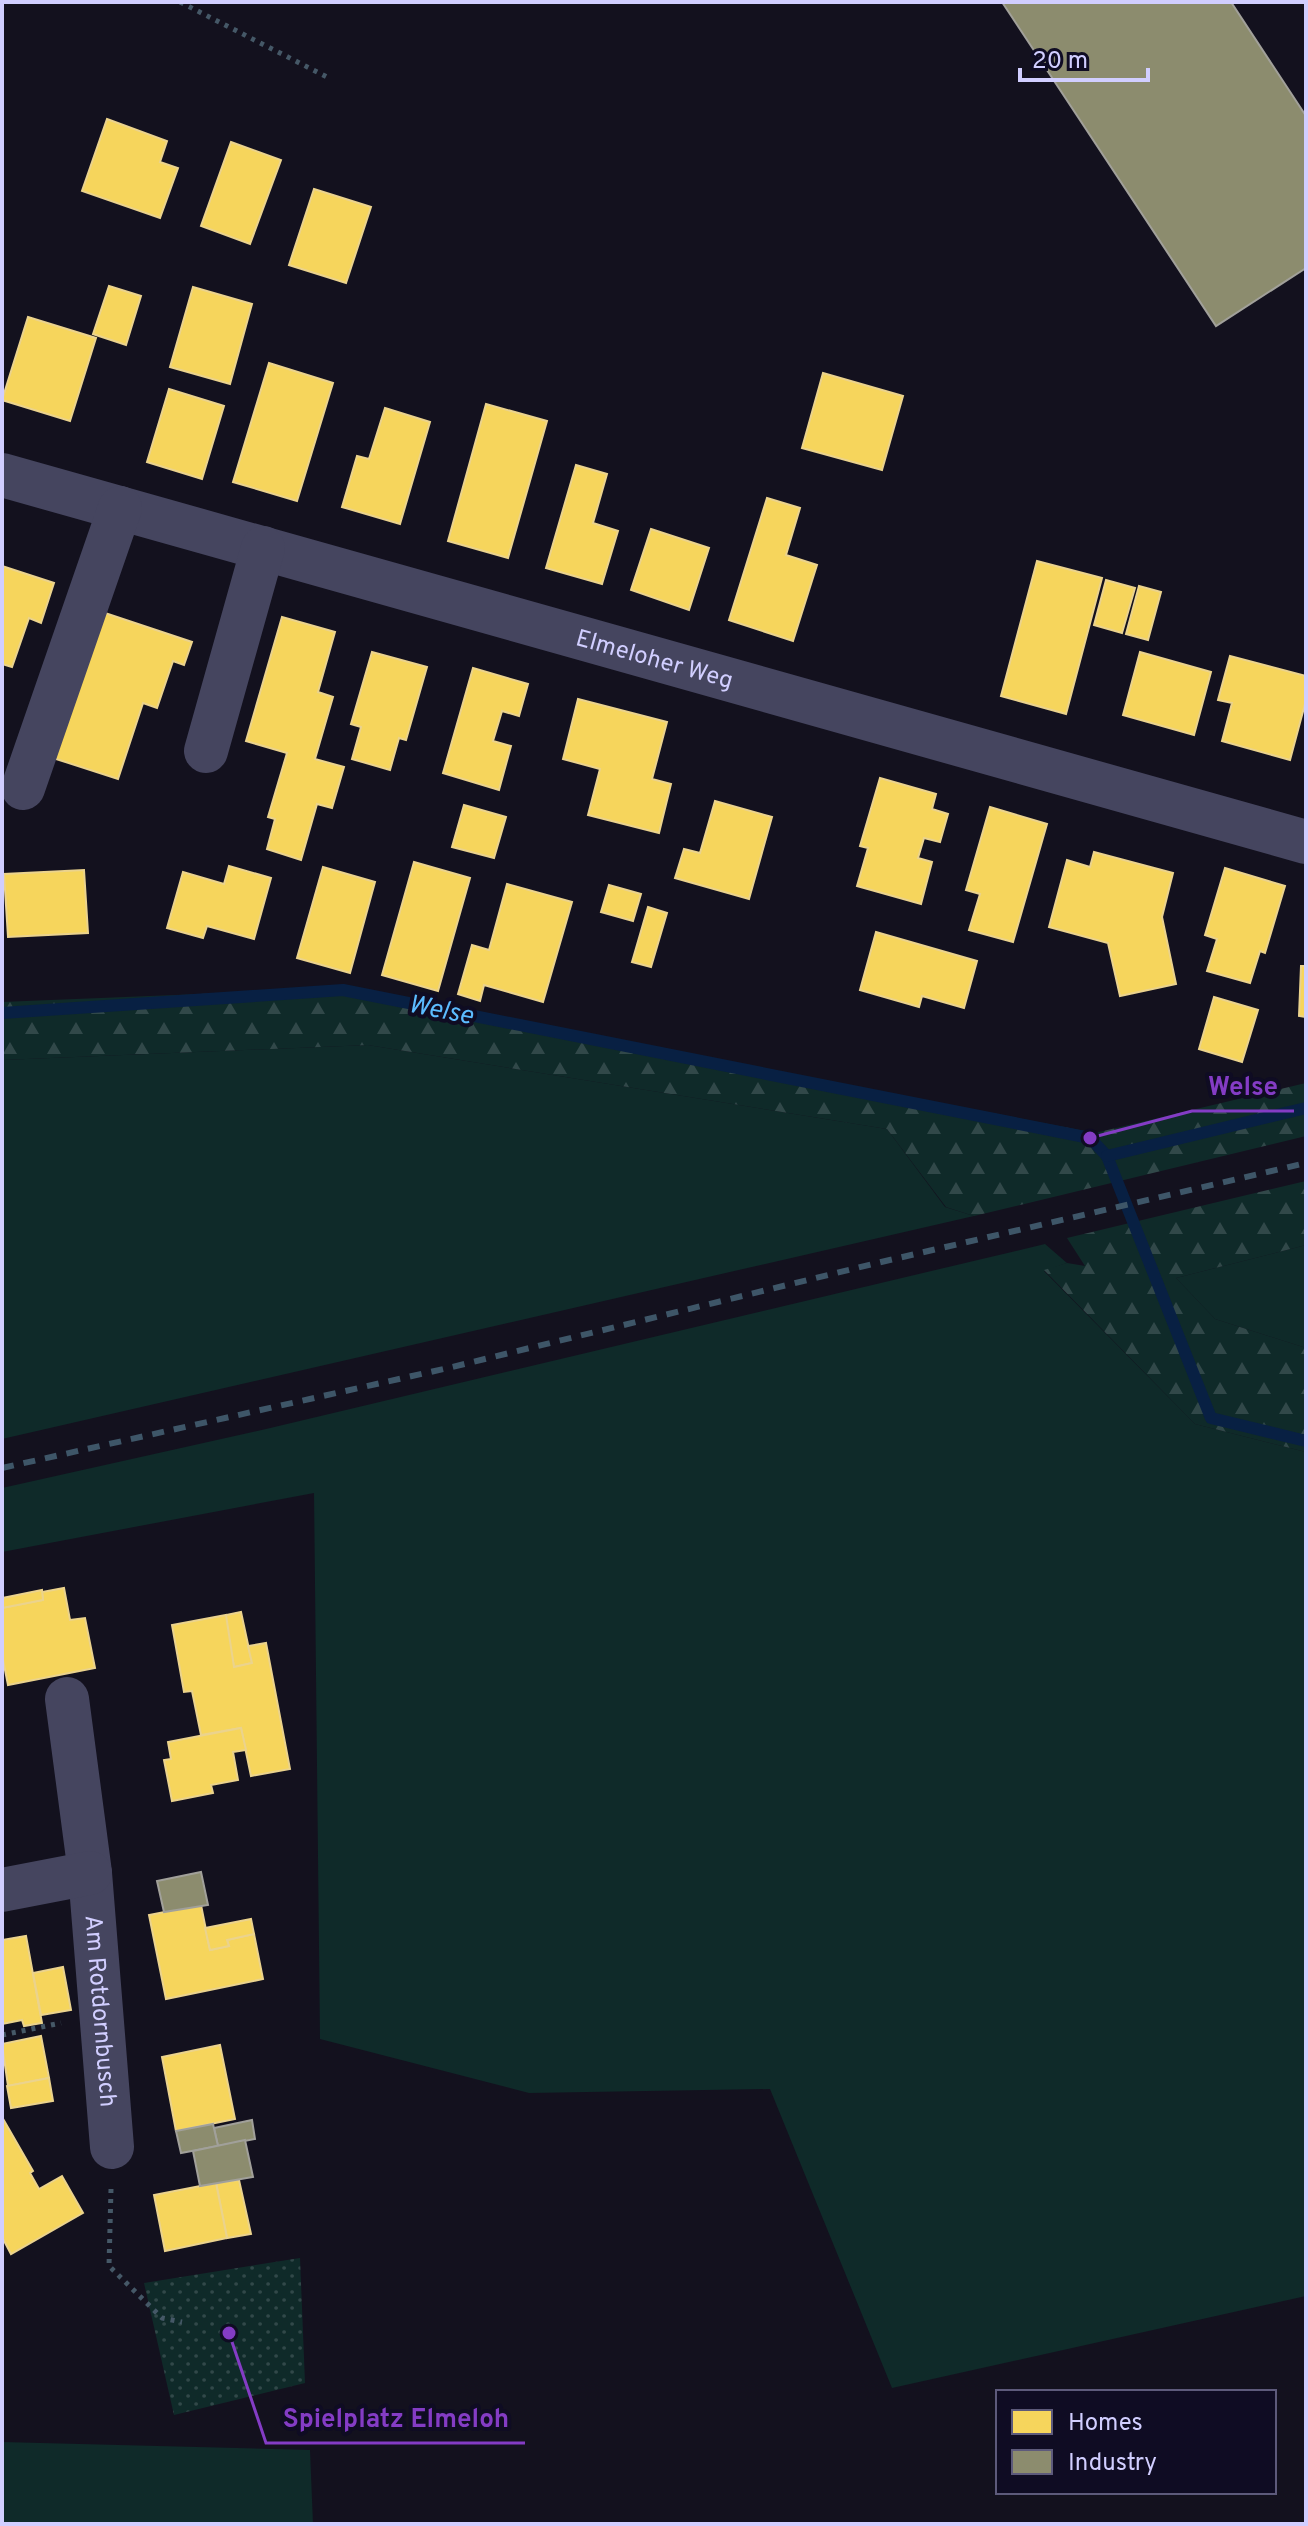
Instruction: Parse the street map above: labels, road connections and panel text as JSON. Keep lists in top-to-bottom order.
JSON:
{
  "streets": {
    "street": ["Elmeloher Weg", "Am Rotdornbusch"]
  },
  "water": ["Welse"],
  "places": ["Welse", "Spielplatz Elmeloh"],
  "legend": ["Homes", "Industry"],
  "scale_bar": "20 m"
}
